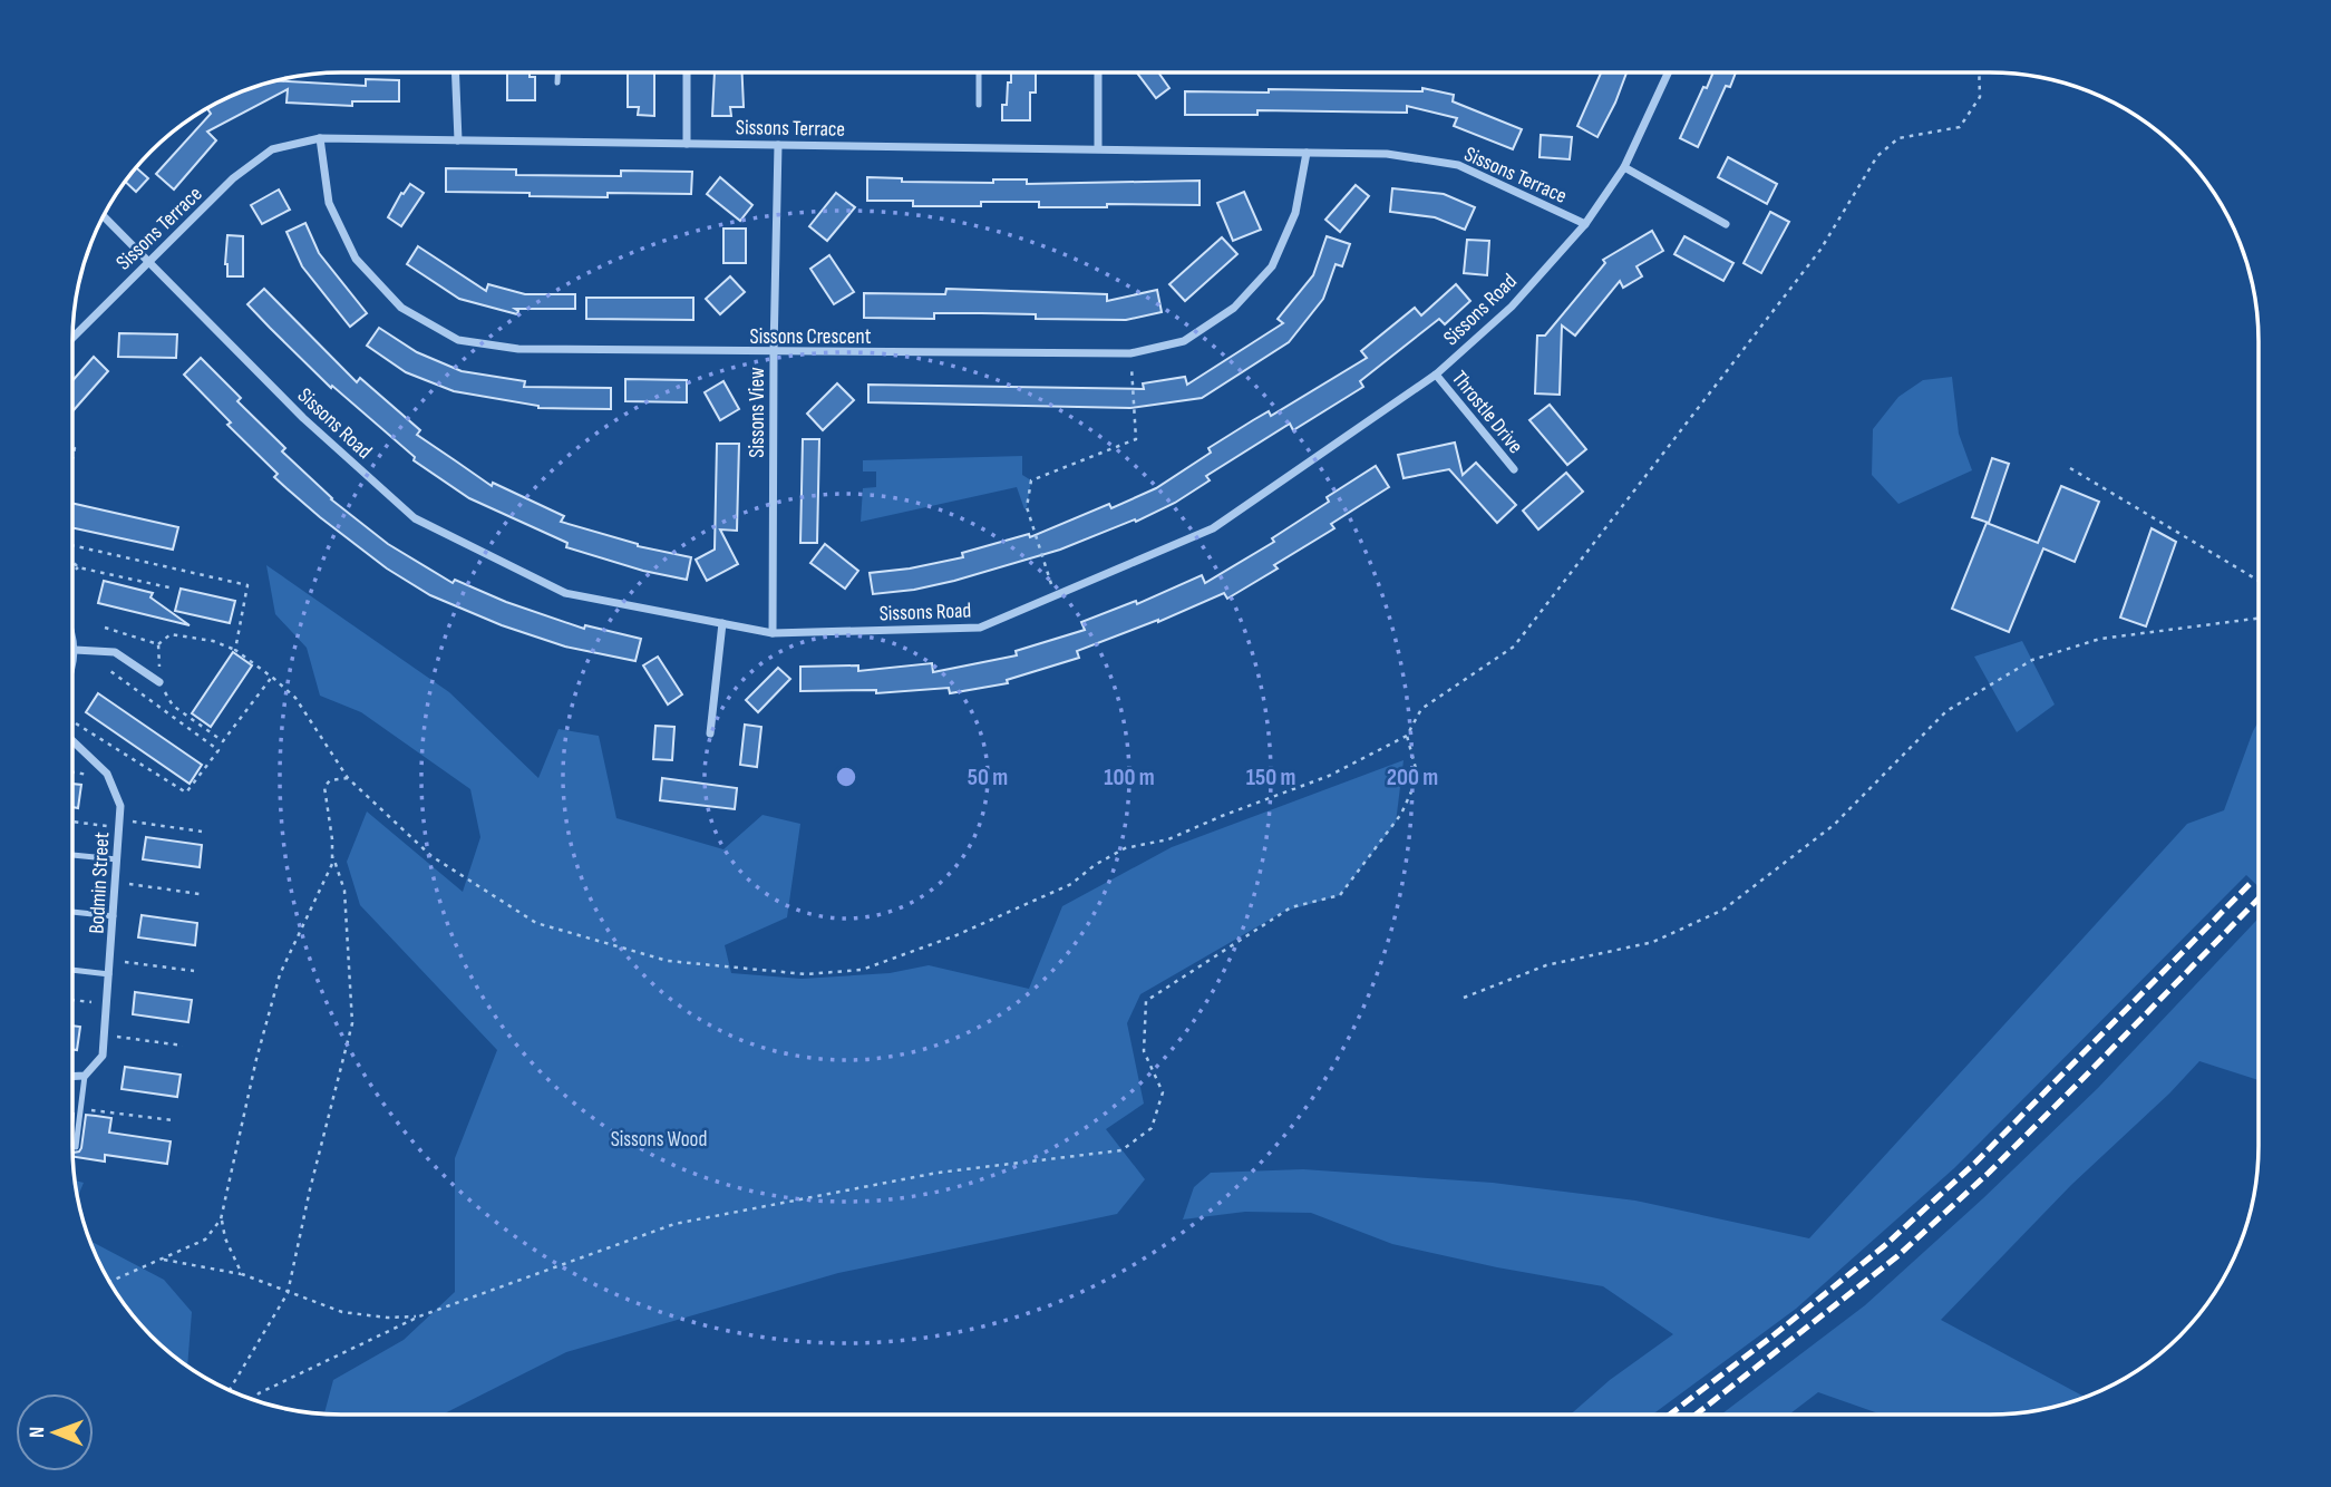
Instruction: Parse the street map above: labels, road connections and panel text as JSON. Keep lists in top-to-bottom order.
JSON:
{
  "streets": {
    "street": [
      "Sissons Terrace",
      "Sissons Road",
      "Sissons Crescent",
      "Throstle Drive",
      "Sissons View",
      "Bodmin Street"
    ]
  },
  "crossings": [
    ["Sissons Terrace", "Sissons Road"],
    ["Sissons Terrace", "Sissons Crescent"],
    ["Sissons Terrace", "Sissons View"],
    ["Sissons Road", "Throstle Drive"],
    ["Sissons Road", "Sissons View"],
    ["Sissons Crescent", "Sissons View"]
  ],
  "parks": ["Sissons Wood"],
  "north": "left",
  "rings": [
    "50 m",
    "100 m",
    "150 m",
    "200 m"
  ]
}
